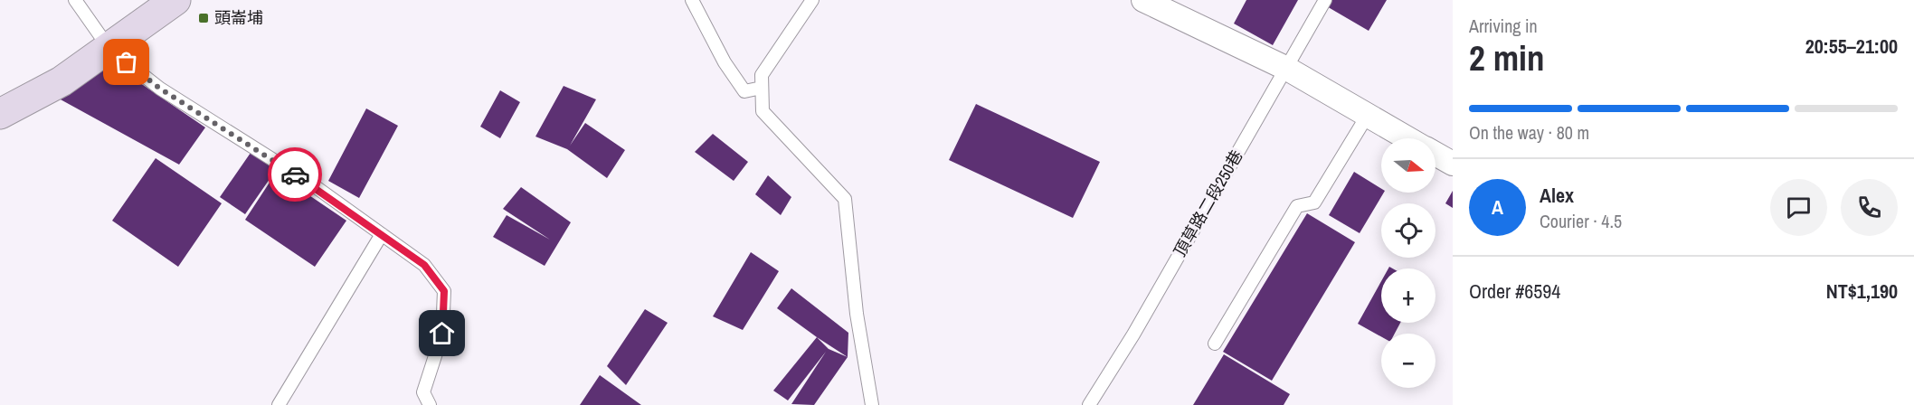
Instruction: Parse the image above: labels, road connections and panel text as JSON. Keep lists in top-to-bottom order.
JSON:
{
  "streets": {
    "lane": ["頂草路二段250巷"]
  },
  "places": {
    "transit": ["頭崙埔"]
  },
  "north": "right",
  "page": {
    "heading": ["2 min", "Arriving in", "20:55–21:00"],
    "panel": [
      "Alex",
      "Courier · 4.5",
      "Order #6594",
      "NT$1,190"
    ],
    "bar": "On the way · 80 m",
    "map_buttons": ["+", "−"],
    "round": "A"
  }
}
